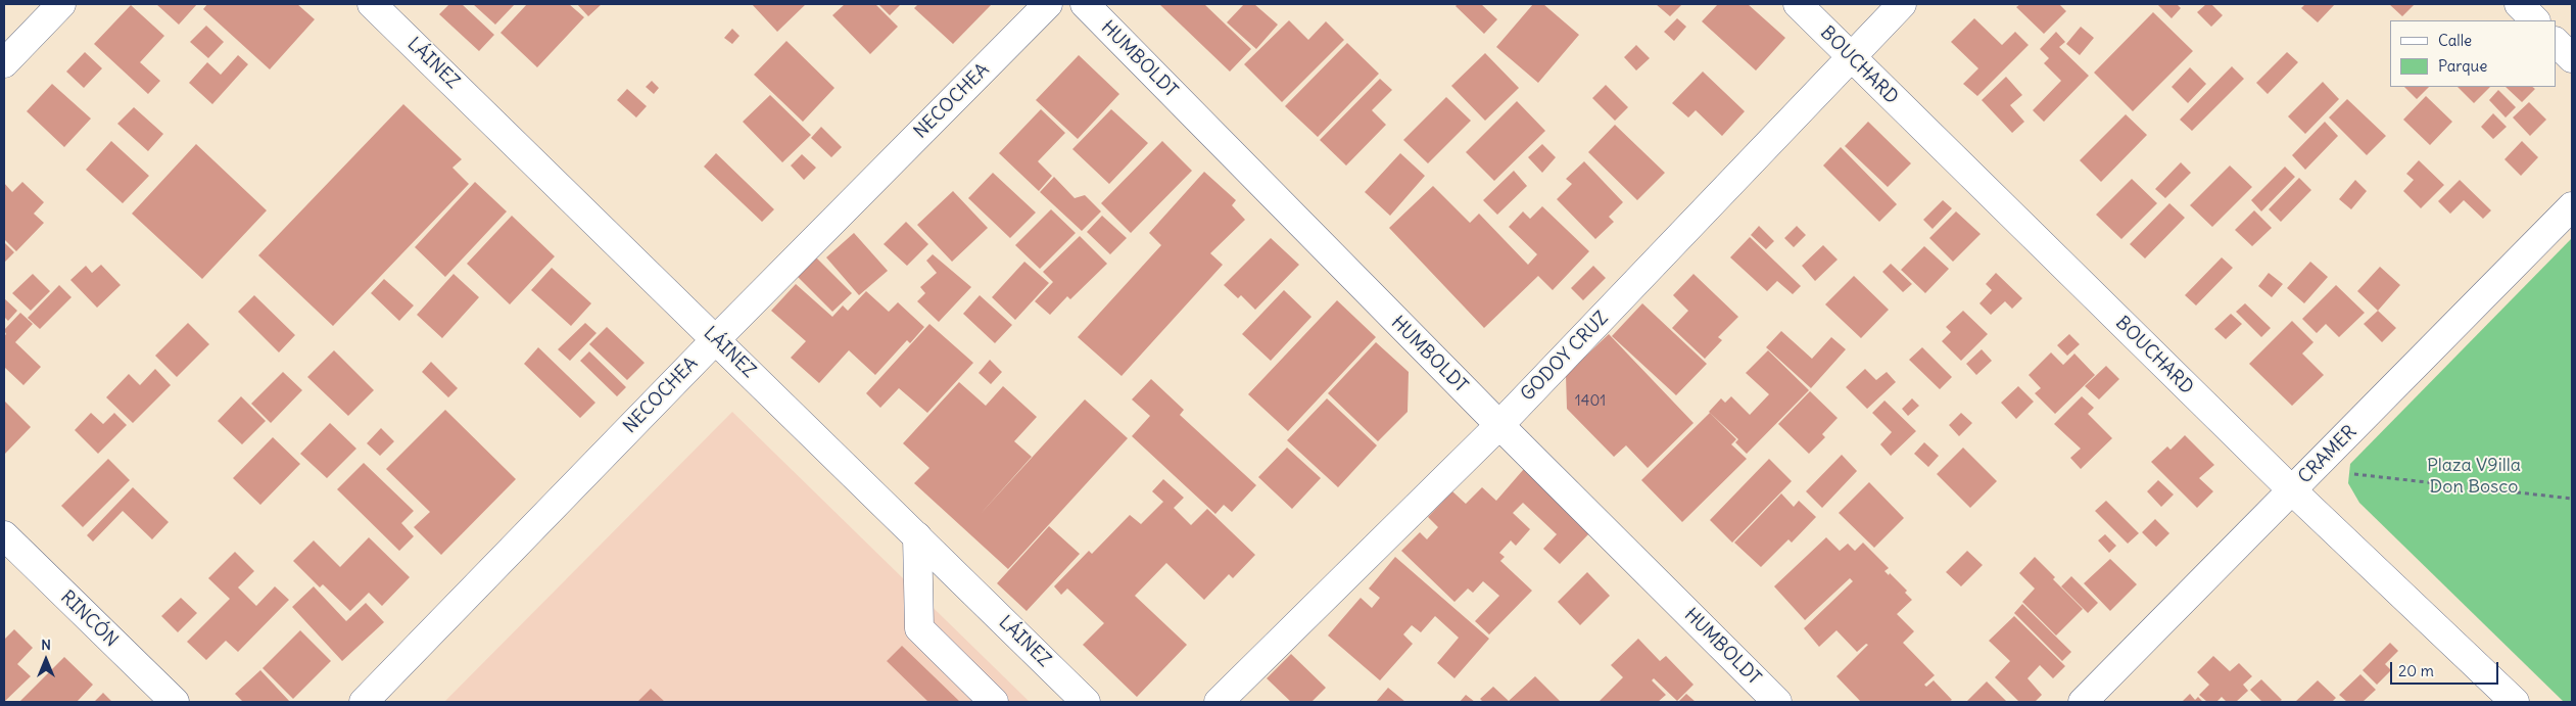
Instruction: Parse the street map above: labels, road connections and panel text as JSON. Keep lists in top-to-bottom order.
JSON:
{
  "streets": {
    "street": [
      "HUMBOLDT",
      "LÁINEZ",
      "BOUCHARD",
      "NECOCHEA",
      "GODOY CRUZ",
      "CRAMER",
      "RINCÓN"
    ]
  },
  "crossings": [
    ["HUMBOLDT", "GODOY CRUZ"],
    ["LÁINEZ", "NECOCHEA"],
    ["BOUCHARD", "GODOY CRUZ"],
    ["BOUCHARD", "CRAMER"]
  ],
  "parks": ["Plaza V9illa Don Bosco"],
  "house_numbers": ["1401"],
  "legend": ["Calle", "Parque"],
  "scale_bar": "20 m",
  "north": "top"
}
